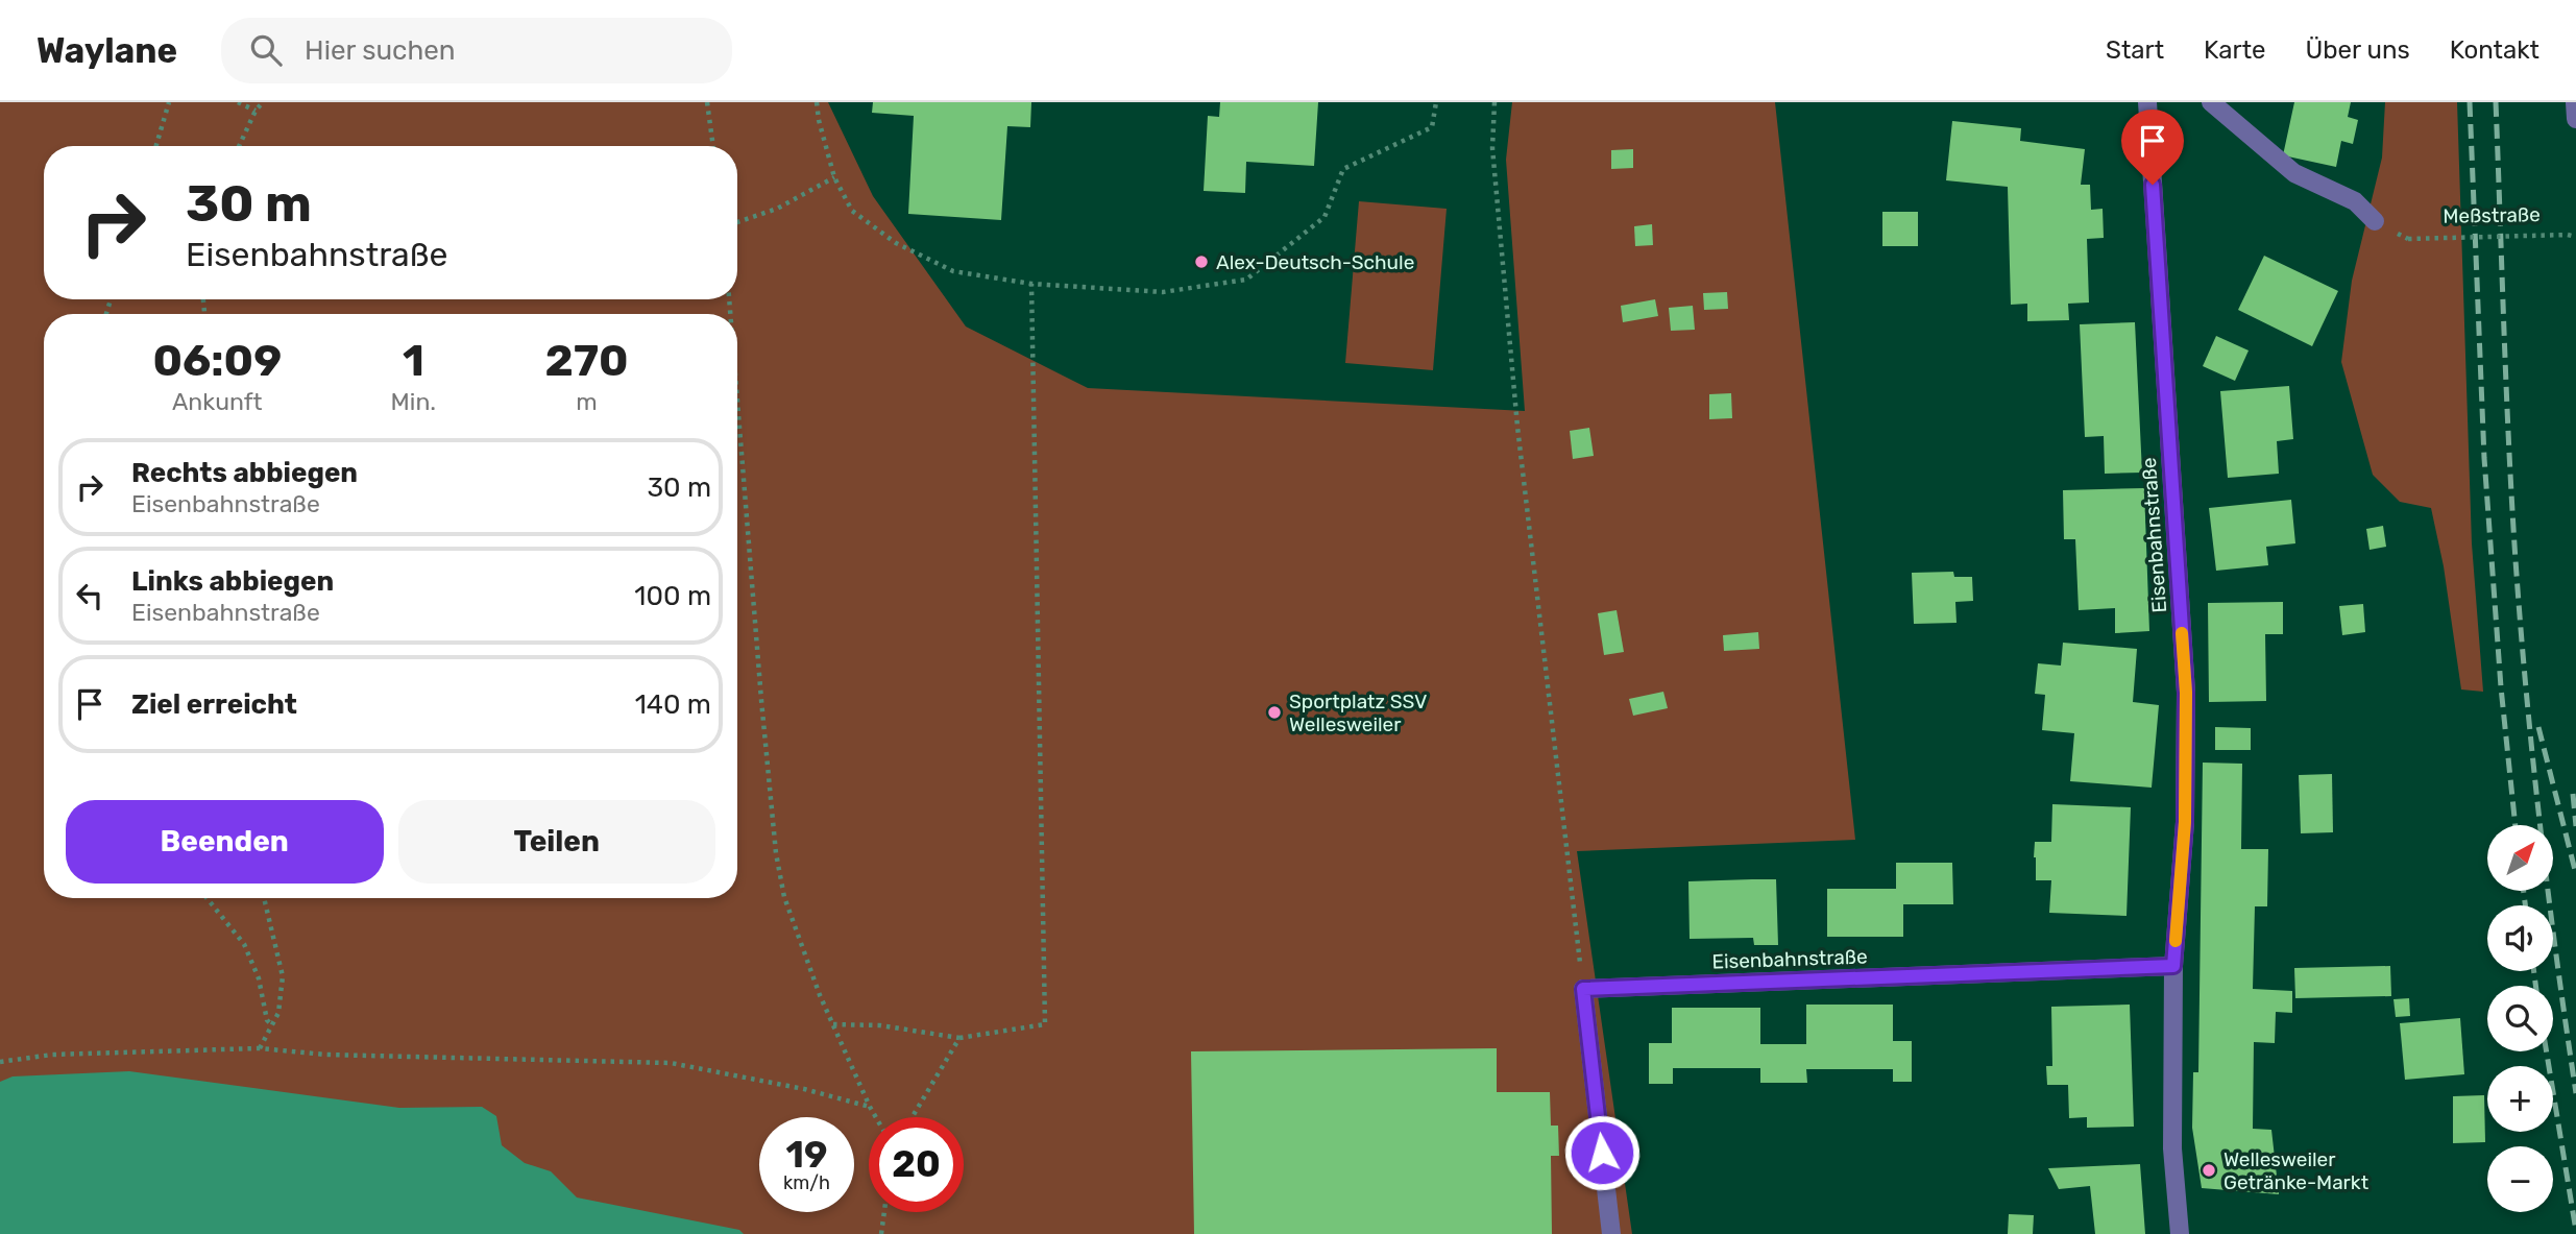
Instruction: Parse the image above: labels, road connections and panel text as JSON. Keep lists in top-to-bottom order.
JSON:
{
  "streets": {
    "street": ["Eisenbahnstraße"],
    "path": ["Meßstraße"]
  },
  "places": ["Alex-Deutsch-Schule", "Sportplatz SSV Wellesweiler", "Wellesweiler Getränke-Markt"],
  "north": "top right",
  "page": {
    "header": "Waylane",
    "search": "Hier suchen",
    "nav": [
      "Start",
      "Karte",
      "Über uns",
      "Kontakt"
    ],
    "turn": ["30 m", "Eisenbahnstraße"],
    "eta": [
      "06:09",
      "Ankunft",
      "1",
      "Min.",
      "270",
      "m"
    ],
    "list": [
      {
        "name": "Rechts abbiegen",
        "note": "Eisenbahnstraße",
        "value": "30 m"
      },
      {
        "name": "Links abbiegen",
        "note": "Eisenbahnstraße",
        "value": "100 m"
      },
      {
        "name": "Ziel erreicht",
        "value": "140 m"
      }
    ],
    "buttons": ["Beenden", "Teilen"],
    "map_buttons": ["+", "−"],
    "speed": "19 km/h",
    "limit": "20"
  }
}
